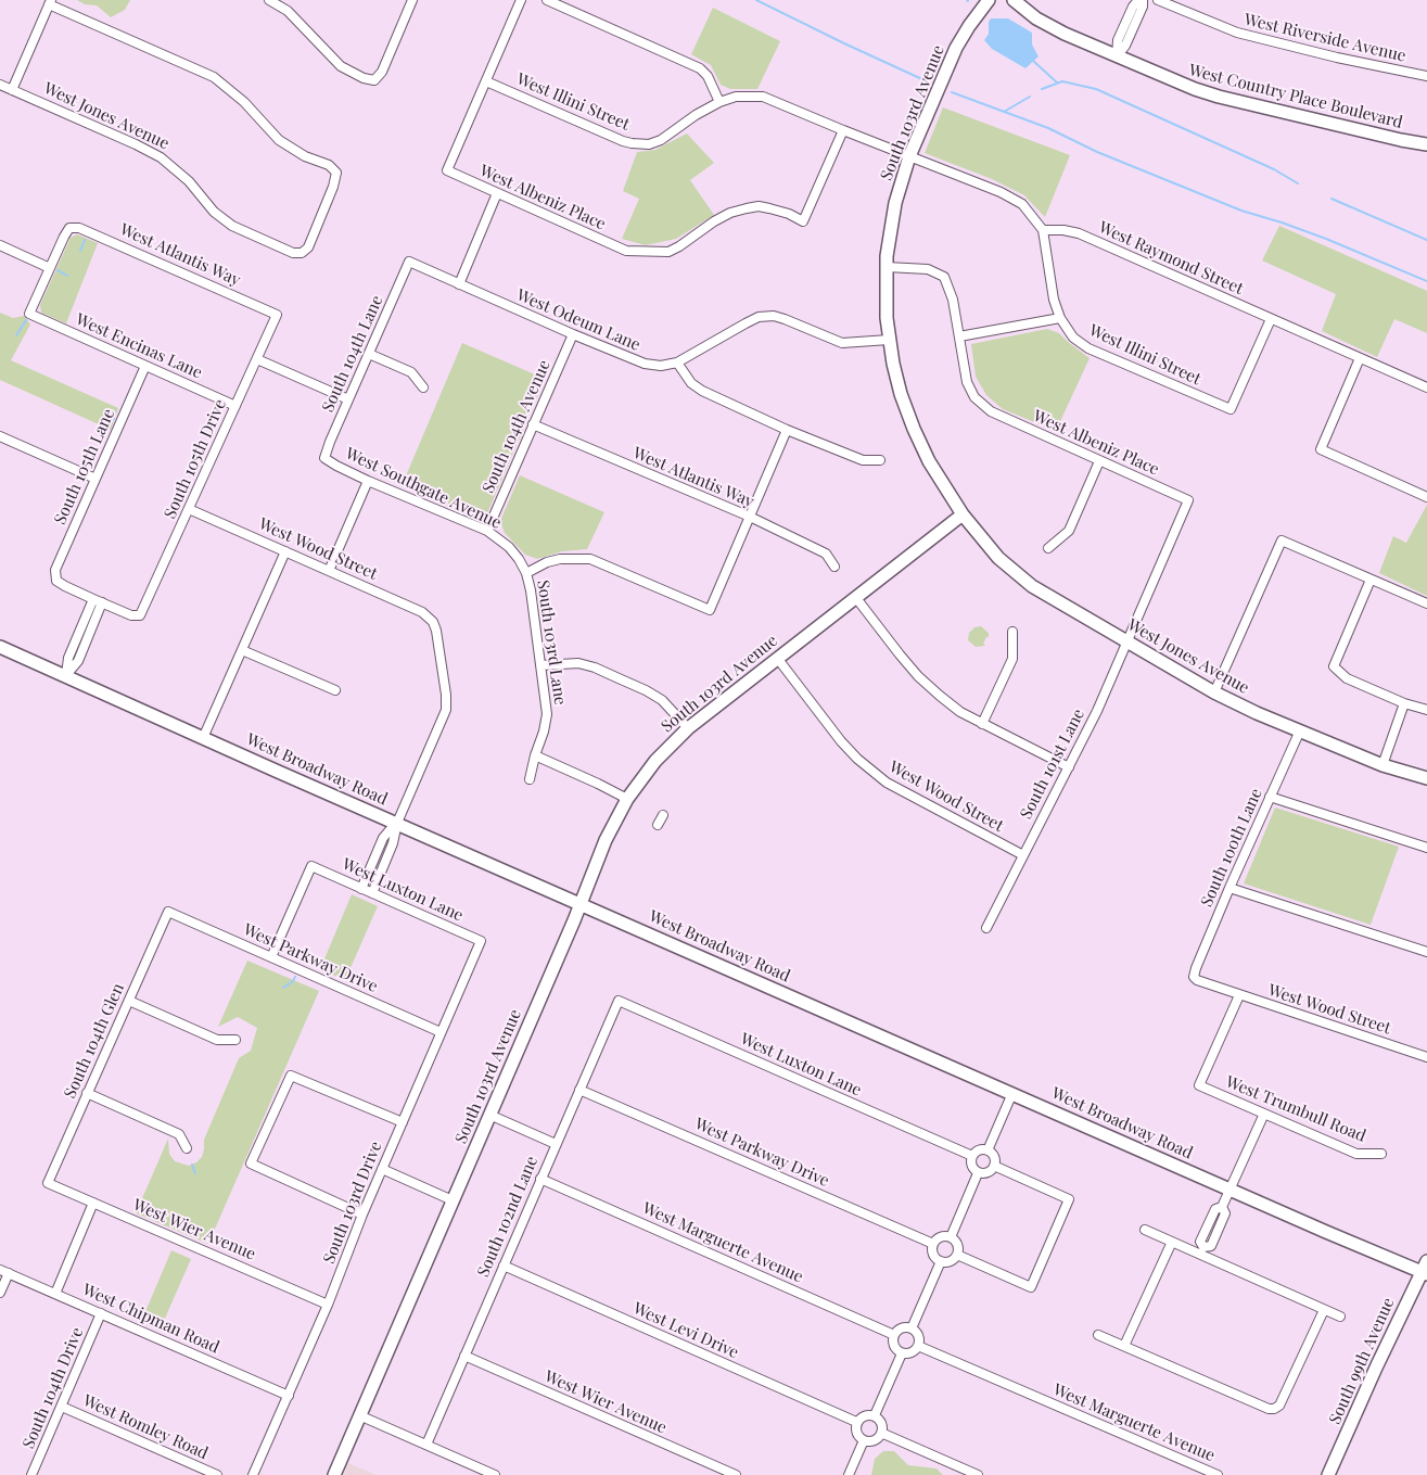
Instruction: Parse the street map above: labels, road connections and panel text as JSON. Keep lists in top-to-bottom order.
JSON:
{
  "streets": {
    "street": [
      "West Riverside Avenue",
      "West Country Place Boulevard",
      "West Illini Street",
      "South 103rd Avenue",
      "West Jones Avenue",
      "West Albeniz Place",
      "West Atlantis Way",
      "West Raymond Street",
      "West Odeum Lane",
      "West Encinas Lane",
      "South 104th Lane",
      "South 104th Avenue",
      "South 105th Drive",
      "South 105th Lane",
      "West Southgate Avenue",
      "West Wood Street",
      "South 103rd Lane",
      "South 101st Lane",
      "West Broadway Road",
      "South 100th Lane",
      "West Luxton Lane",
      "West Parkway Drive",
      "South 104th Glen",
      "West Trumbull Road",
      "South 103rd Drive",
      "South 102nd Lane",
      "West Wier Avenue",
      "West Marguerte Avenue",
      "West Chipman Road",
      "West Levi Drive",
      "South 99th Avenue",
      "South 104th Drive",
      "West Romley Road"
    ]
  },
  "crossings": [
    ["West Illini Street", "West Albeniz Place"],
    ["West Illini Street", "West Raymond Street"],
    ["South 103rd Avenue", "West Jones Avenue"],
    ["South 103rd Avenue", "West Wood Street"],
    ["South 103rd Avenue", "West Broadway Road"],
    ["West Jones Avenue", "South 101st Lane"],
    ["West Jones Avenue", "South 100th Lane"],
    ["West Albeniz Place", "South 101st Lane"],
    ["West Atlantis Way", "West Encinas Lane"],
    ["West Atlantis Way", "South 104th Avenue"],
    ["West Atlantis Way", "South 105th Drive"],
    ["West Odeum Lane", "South 104th Lane"],
    ["West Odeum Lane", "South 104th Avenue"],
    ["West Encinas Lane", "South 105th Drive"],
    ["West Encinas Lane", "South 105th Lane"],
    ["South 104th Lane", "West Southgate Avenue"],
    ["South 104th Avenue", "West Southgate Avenue"],
    ["South 105th Drive", "West Wood Street"],
    ["West Southgate Avenue", "South 103rd Lane"],
    ["West Wood Street", "South 101st Lane"],
    ["West Wood Street", "West Broadway Road"],
    ["West Wood Street", "South 100th Lane"],
    ["West Wood Street", "West Trumbull Road"],
    ["West Broadway Road", "South 99th Avenue"],
    ["West Luxton Lane", "West Parkway Drive"],
    ["West Luxton Lane", "South 103rd Drive"],
    ["West Luxton Lane", "South 102nd Lane"],
    ["West Parkway Drive", "South 104th Glen"],
    ["West Parkway Drive", "South 103rd Drive"],
    ["West Parkway Drive", "South 102nd Lane"],
    ["South 104th Glen", "West Wier Avenue"],
    ["South 103rd Drive", "West Wier Avenue"],
    ["South 103rd Drive", "West Chipman Road"],
    ["South 102nd Lane", "West Wier Avenue"],
    ["South 102nd Lane", "West Marguerte Avenue"],
    ["South 102nd Lane", "West Levi Drive"],
    ["West Chipman Road", "South 104th Drive"],
    ["South 104th Drive", "West Romley Road"]
  ]
}
